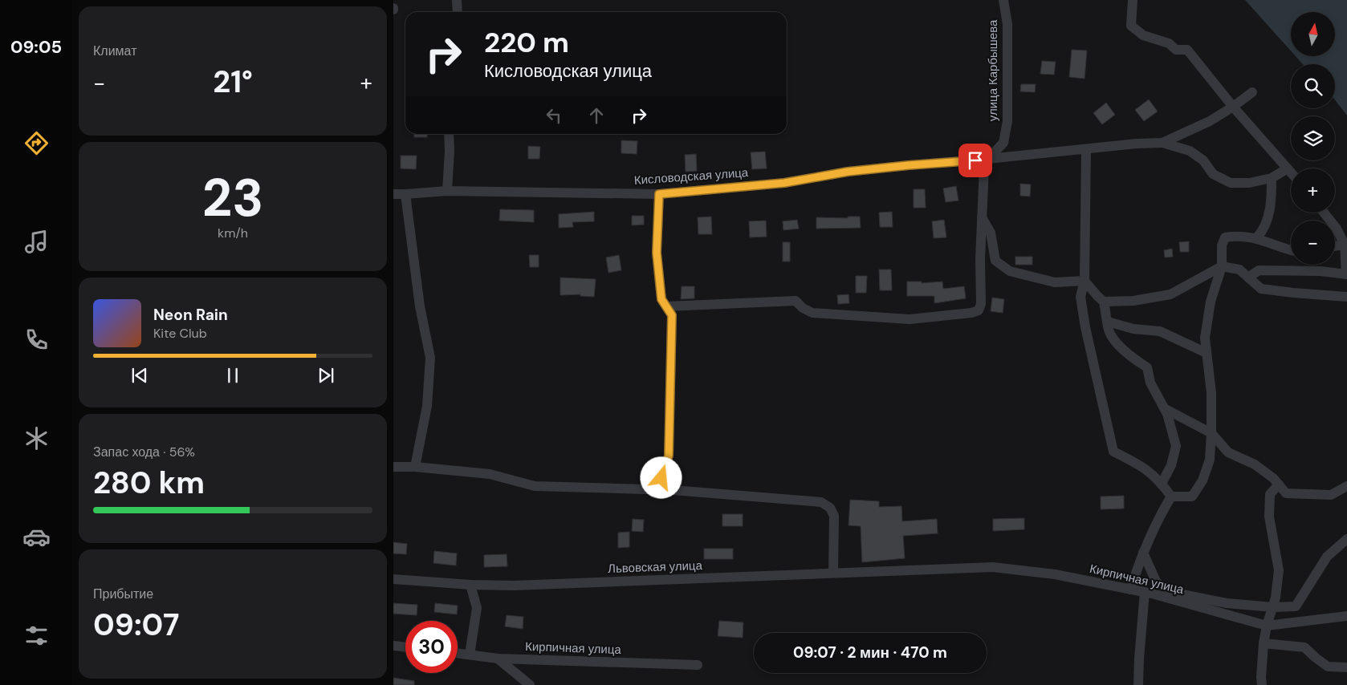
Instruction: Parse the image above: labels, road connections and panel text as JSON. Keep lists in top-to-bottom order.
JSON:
{
  "streets": {
    "street": [
      "улица Карбышева",
      "Кисловодская улица",
      "Львовская улица",
      "Кирпичная улица"
    ]
  },
  "crossings": [
    ["улица Карбышева", "Кисловодская улица"],
    ["Львовская улица", "Кирпичная улица"]
  ],
  "north": "top",
  "page": {
    "tabs": "09:05",
    "tile": [
      "Климат",
      ["23", "km/h"],
      ["Запас хода · 56%", "280 km"],
      ["Прибытие", "09:07"]
    ],
    "map_buttons": ["+", "−"],
    "turn": ["220 m", "Кисловодская улица"],
    "heat": ["−", "21°", "+"],
    "song": ["Neon Rain", "Kite Club"],
    "limit": "30",
    "trip": "09:07 · 2 мин · 470 m"
  }
}
